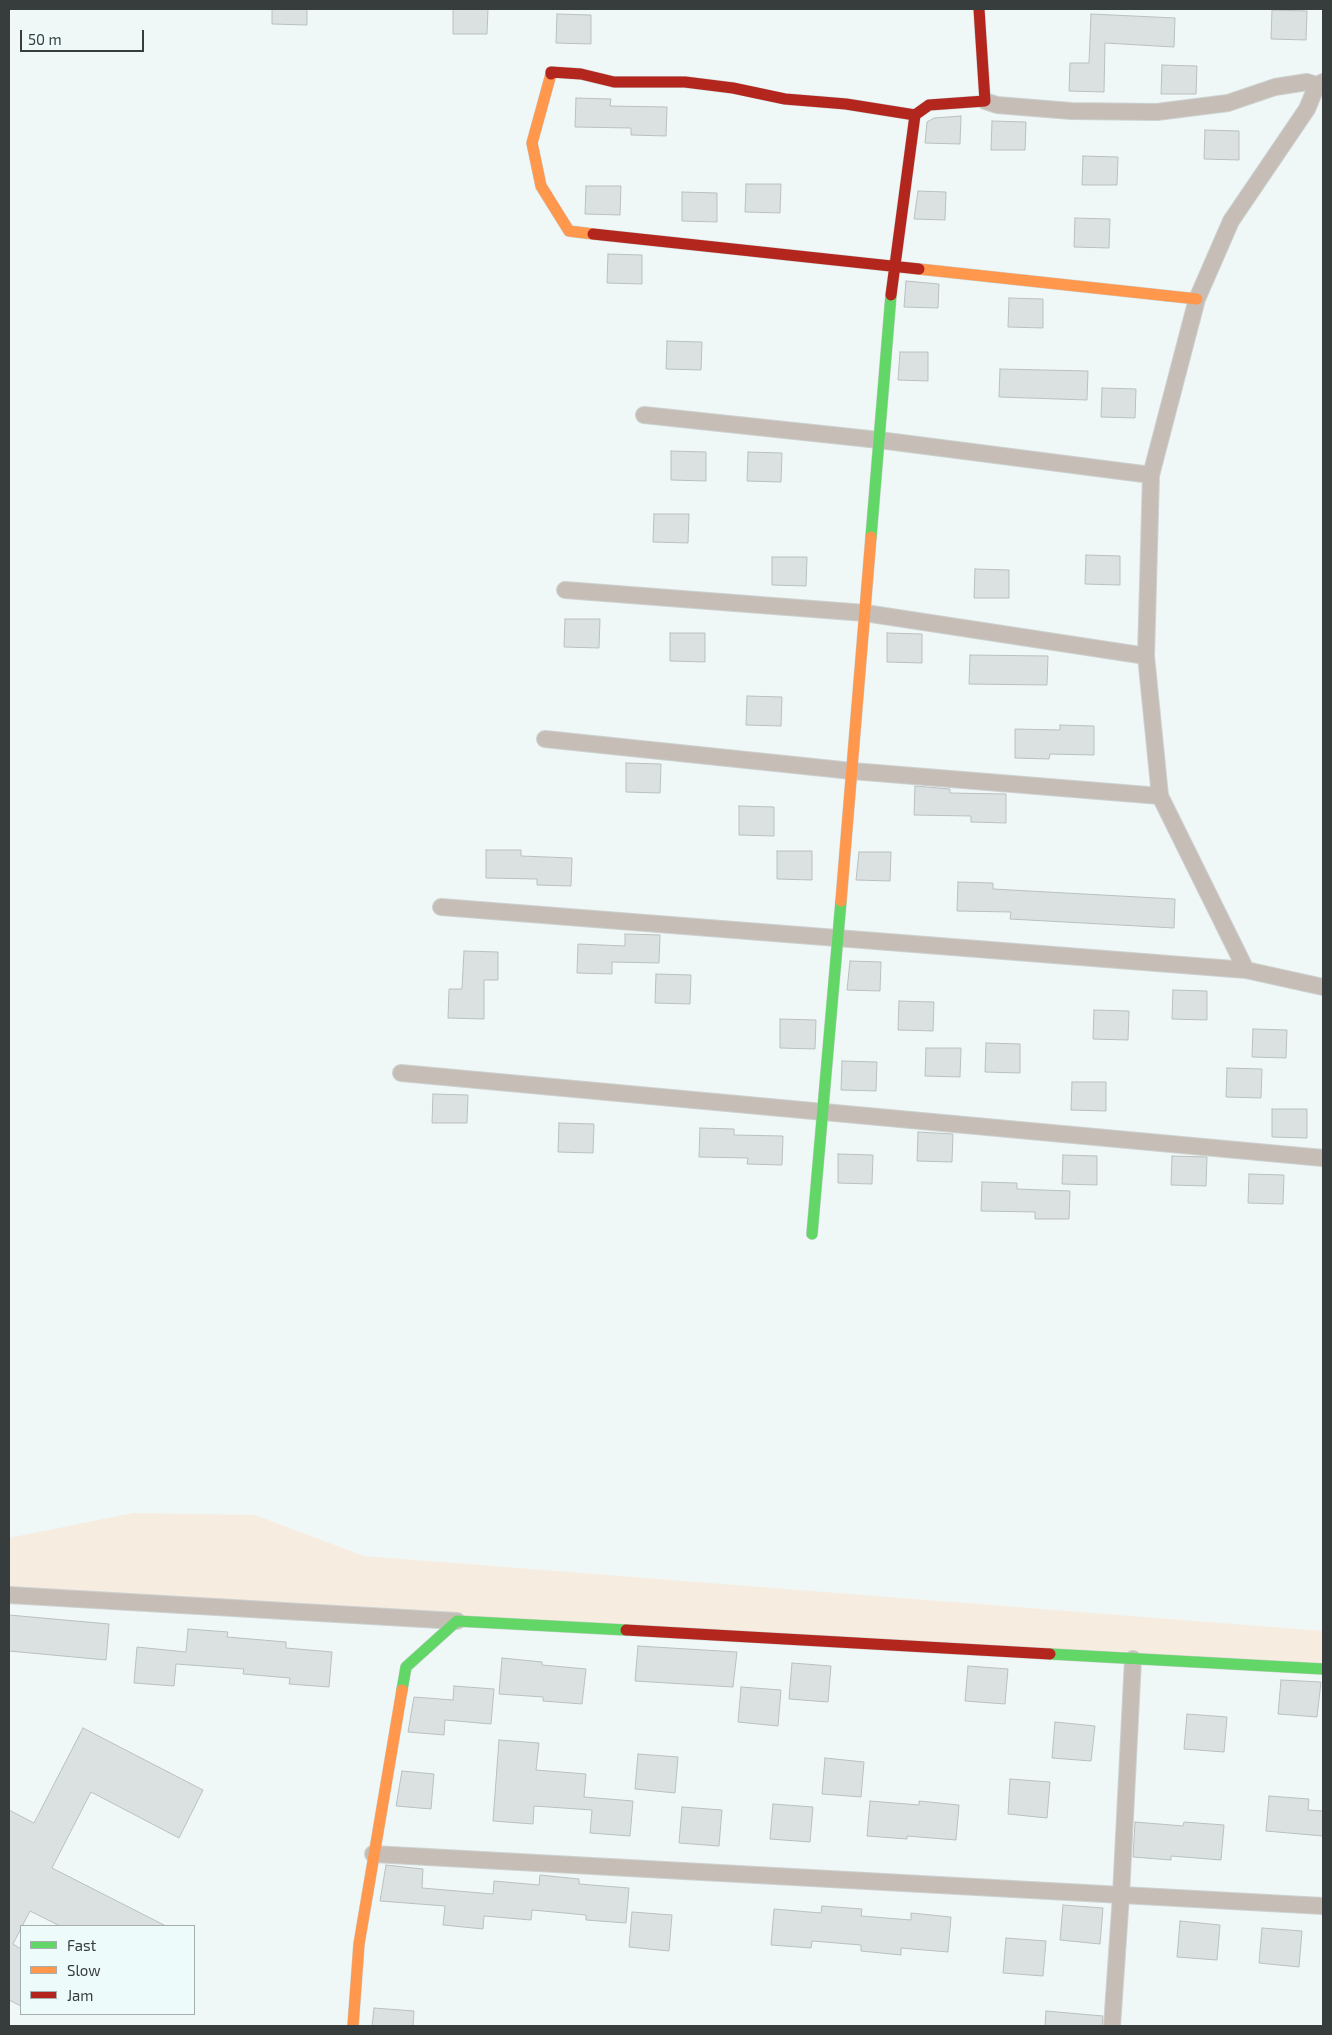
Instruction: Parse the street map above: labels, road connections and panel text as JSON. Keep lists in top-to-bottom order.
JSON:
{
  "legend": ["Fast", "Slow", "Jam"],
  "scale_bar": "50 m"
}
